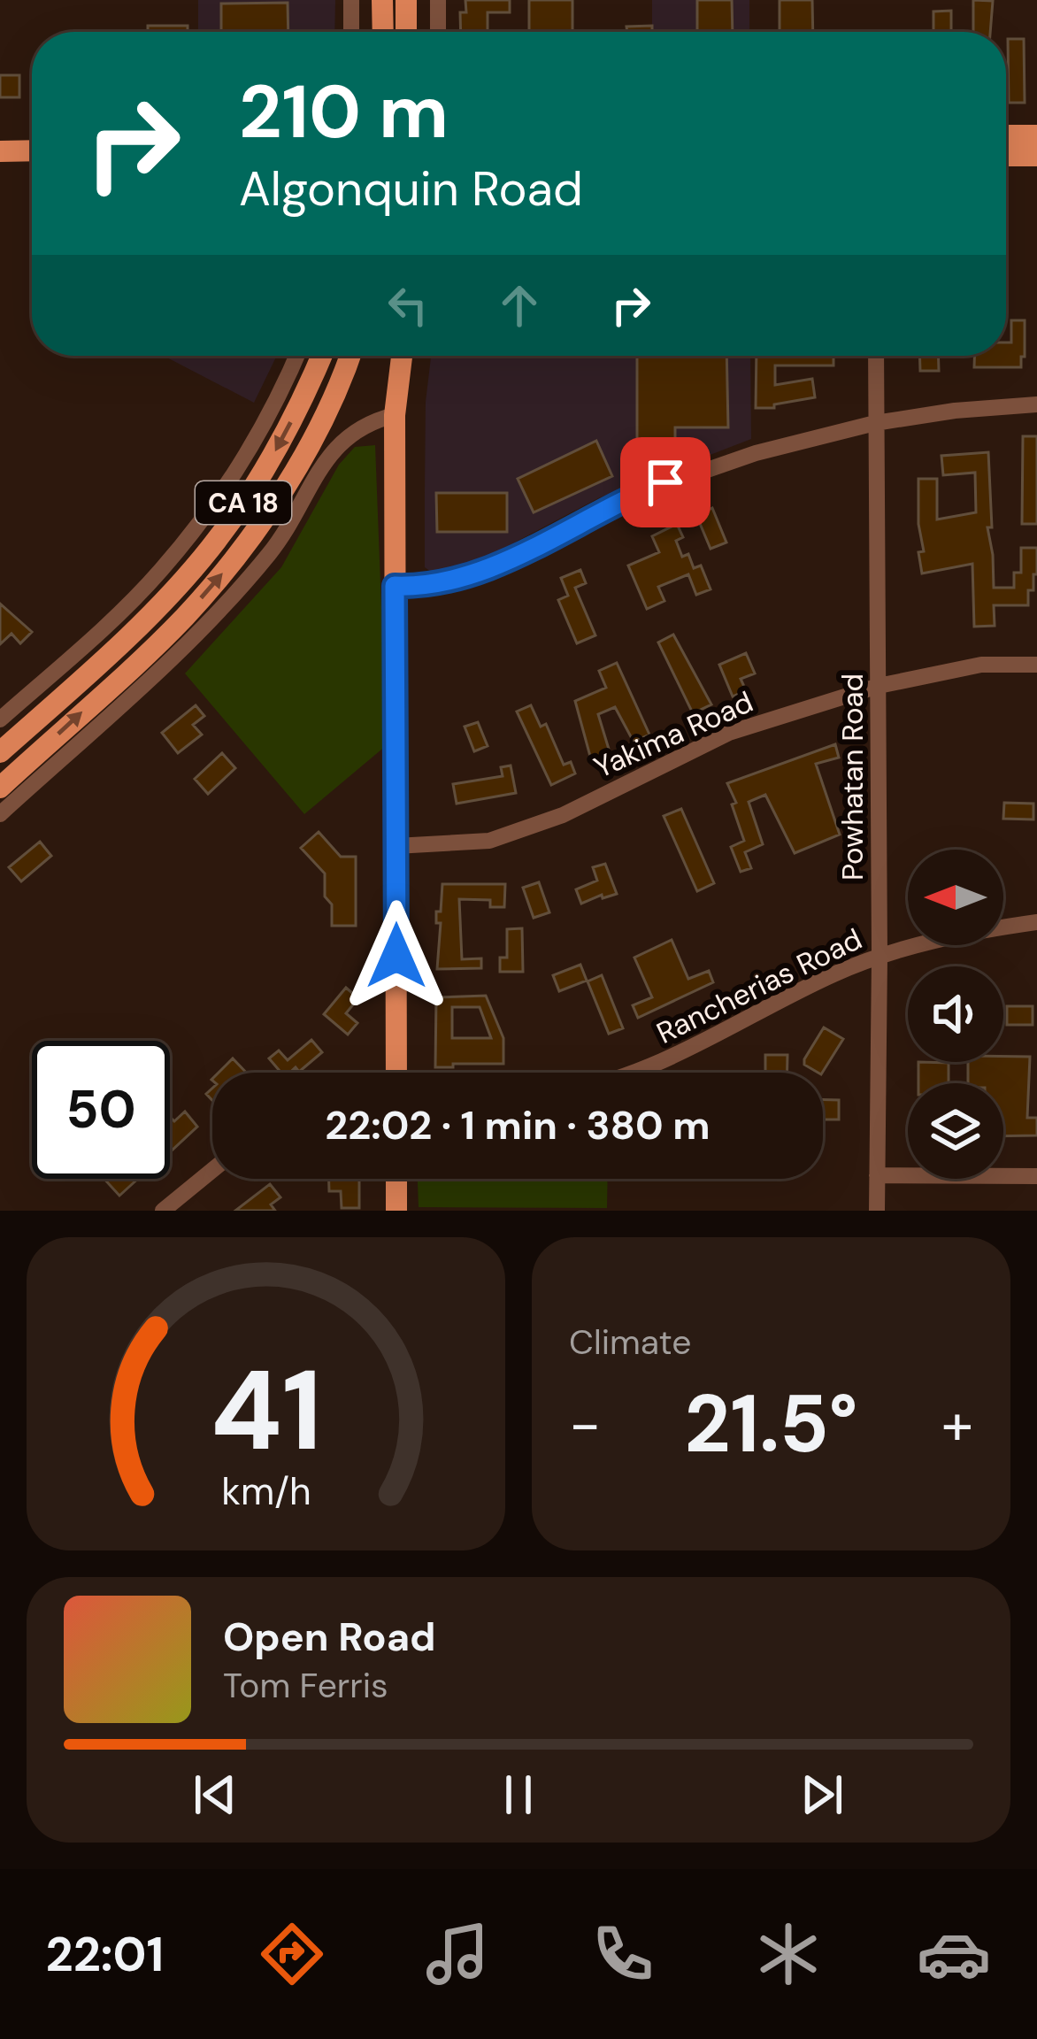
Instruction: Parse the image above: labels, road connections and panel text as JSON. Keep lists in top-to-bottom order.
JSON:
{
  "streets": {
    "main road": ["CA 18"],
    "street": ["Yakima Road", "Powhatan Road", "Rancherias Road"]
  },
  "crossings": [
    ["Yakima Road", "Powhatan Road"],
    ["Powhatan Road", "Rancherias Road"]
  ],
  "north": "left",
  "page": {
    "turn": ["210 m", "Algonquin Road"],
    "limit": "50",
    "trip": "22:02 · 1 min · 380 m",
    "tile": "Climate",
    "heat": ["−", "21.5°", "+"],
    "song": ["Open Road", "Tom Ferris"],
    "tabs": "22:01",
    "gauge": ["41", "km/h"]
  }
}
